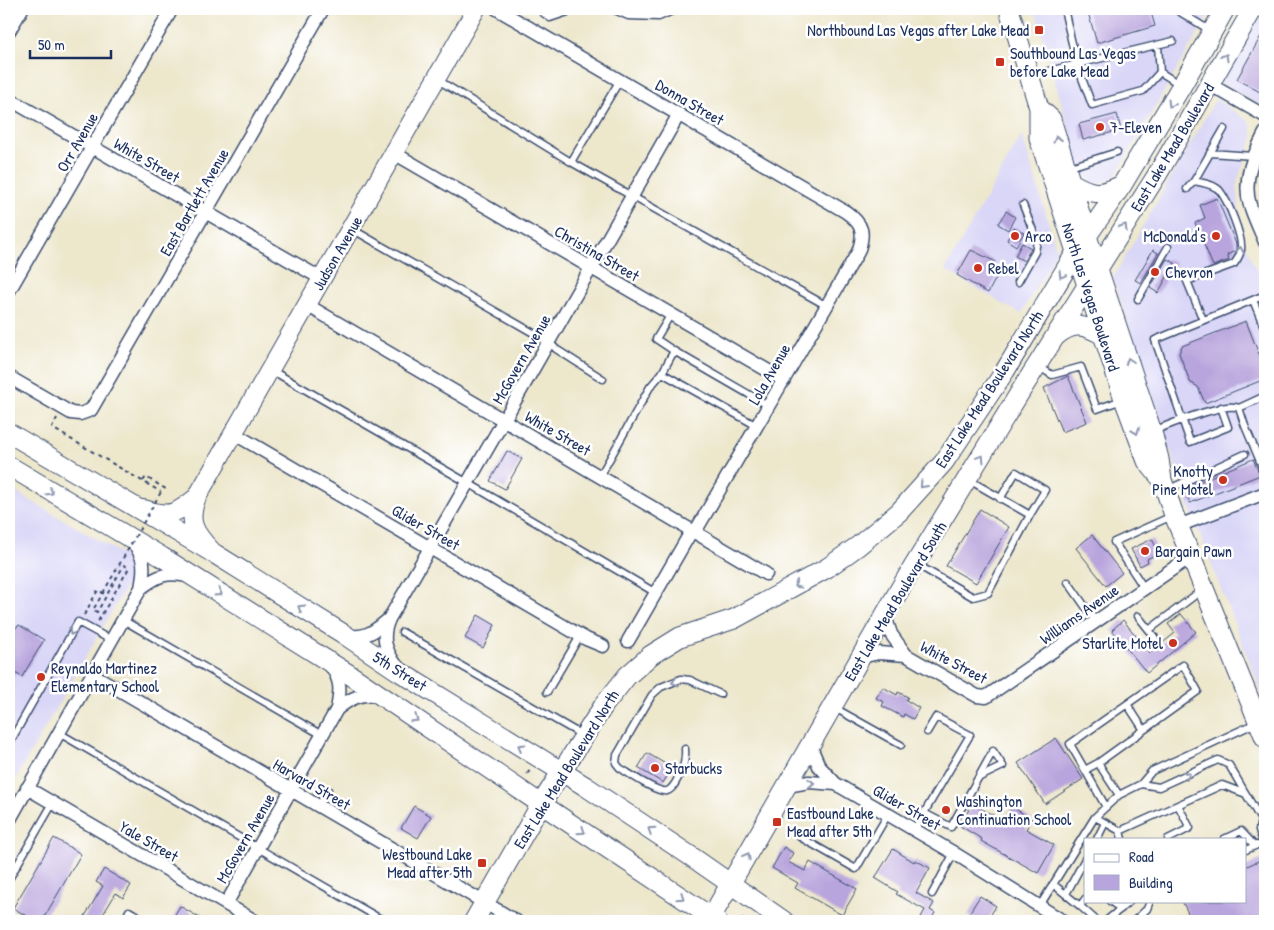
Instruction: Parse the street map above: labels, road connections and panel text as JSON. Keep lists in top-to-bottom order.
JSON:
{
  "streets": {
    "main road": [
      "East Lake Mead Boulevard",
      "North Las Vegas Boulevard",
      "East Lake Mead Boulevard North",
      "East Lake Mead Boulevard South",
      "5th Street"
    ],
    "street": [
      "Donna Street",
      "Orr Avenue",
      "White Street",
      "East Bartlett Avenue",
      "Judson Avenue",
      "Christina Street",
      "McGovern Avenue",
      "Lola Avenue",
      "Glider Street",
      "Williams Avenue",
      "Harvard Street",
      "Yale Street"
    ]
  },
  "crossings": [
    ["Donna Street", "McGovern Avenue"],
    ["Donna Street", "Lola Avenue"],
    ["Orr Avenue", "White Street"],
    ["East Lake Mead Boulevard", "North Las Vegas Boulevard"],
    ["East Lake Mead Boulevard", "East Lake Mead Boulevard North"],
    ["East Lake Mead Boulevard", "East Lake Mead Boulevard South"],
    ["White Street", "East Bartlett Avenue"],
    ["White Street", "Judson Avenue"],
    ["White Street", "McGovern Avenue"],
    ["White Street", "Lola Avenue"],
    ["White Street", "East Lake Mead Boulevard South"],
    ["White Street", "Williams Avenue"],
    ["Judson Avenue", "Christina Street"],
    ["Judson Avenue", "Glider Street"],
    ["Judson Avenue", "5th Street"],
    ["Christina Street", "McGovern Avenue"],
    ["Christina Street", "Lola Avenue"],
    ["North Las Vegas Boulevard", "East Lake Mead Boulevard North"],
    ["North Las Vegas Boulevard", "East Lake Mead Boulevard South"],
    ["North Las Vegas Boulevard", "Williams Avenue"],
    ["McGovern Avenue", "Glider Street"],
    ["McGovern Avenue", "5th Street"],
    ["McGovern Avenue", "Harvard Street"],
    ["McGovern Avenue", "Yale Street"],
    ["East Lake Mead Boulevard North", "5th Street"],
    ["East Lake Mead Boulevard North", "Harvard Street"],
    ["Glider Street", "East Lake Mead Boulevard South"],
    ["East Lake Mead Boulevard South", "5th Street"]
  ],
  "one_way": ["East Lake Mead Boulevard North"],
  "places": {
    "transit": [
      "Northbound Las Vegas after Lake Mead",
      "Southbound Las Vegas before Lake Mead",
      "Eastbound Lake Mead after 5th",
      "Westbound Lake Mead after 5th"
    ],
    "other": [
      "7-Eleven",
      "Arco",
      "McDonald's",
      "Rebel",
      "Chevron",
      "Knotty Pine Motel",
      "Bargain Pawn",
      "Starlite Motel",
      "Reynaldo Martinez Elementary School",
      "Starbucks",
      "Washington Continuation School"
    ]
  },
  "legend": ["Road", "Building"],
  "scale_bar": "50 m"
}
